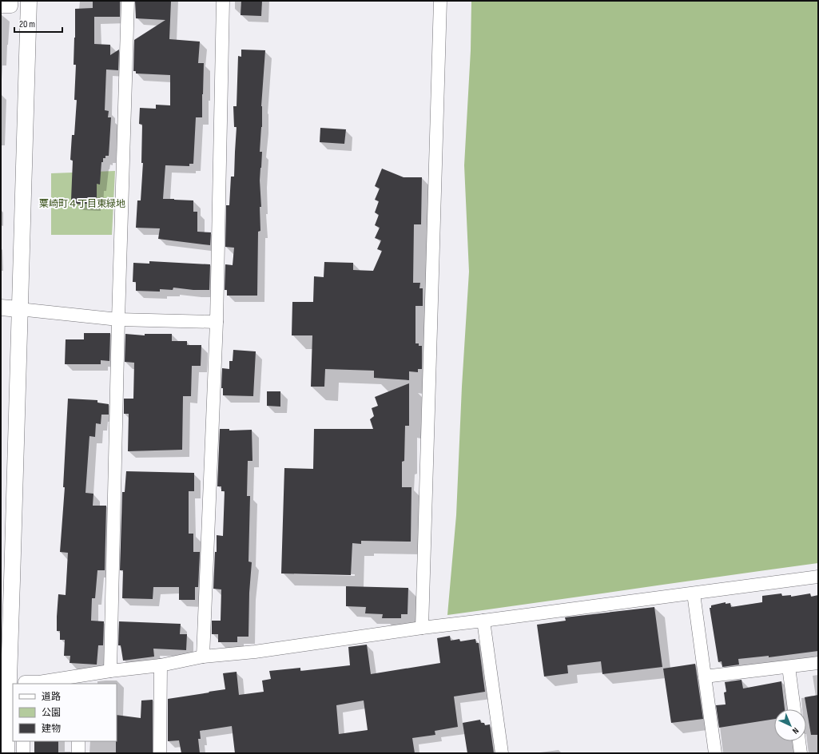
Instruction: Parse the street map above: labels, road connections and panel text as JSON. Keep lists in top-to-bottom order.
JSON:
{
  "parks": ["粟崎町４丁目東緑地"],
  "legend": ["道路", "公園", "建物"],
  "scale_bar": "20 m",
  "north": "bottom right"
}
